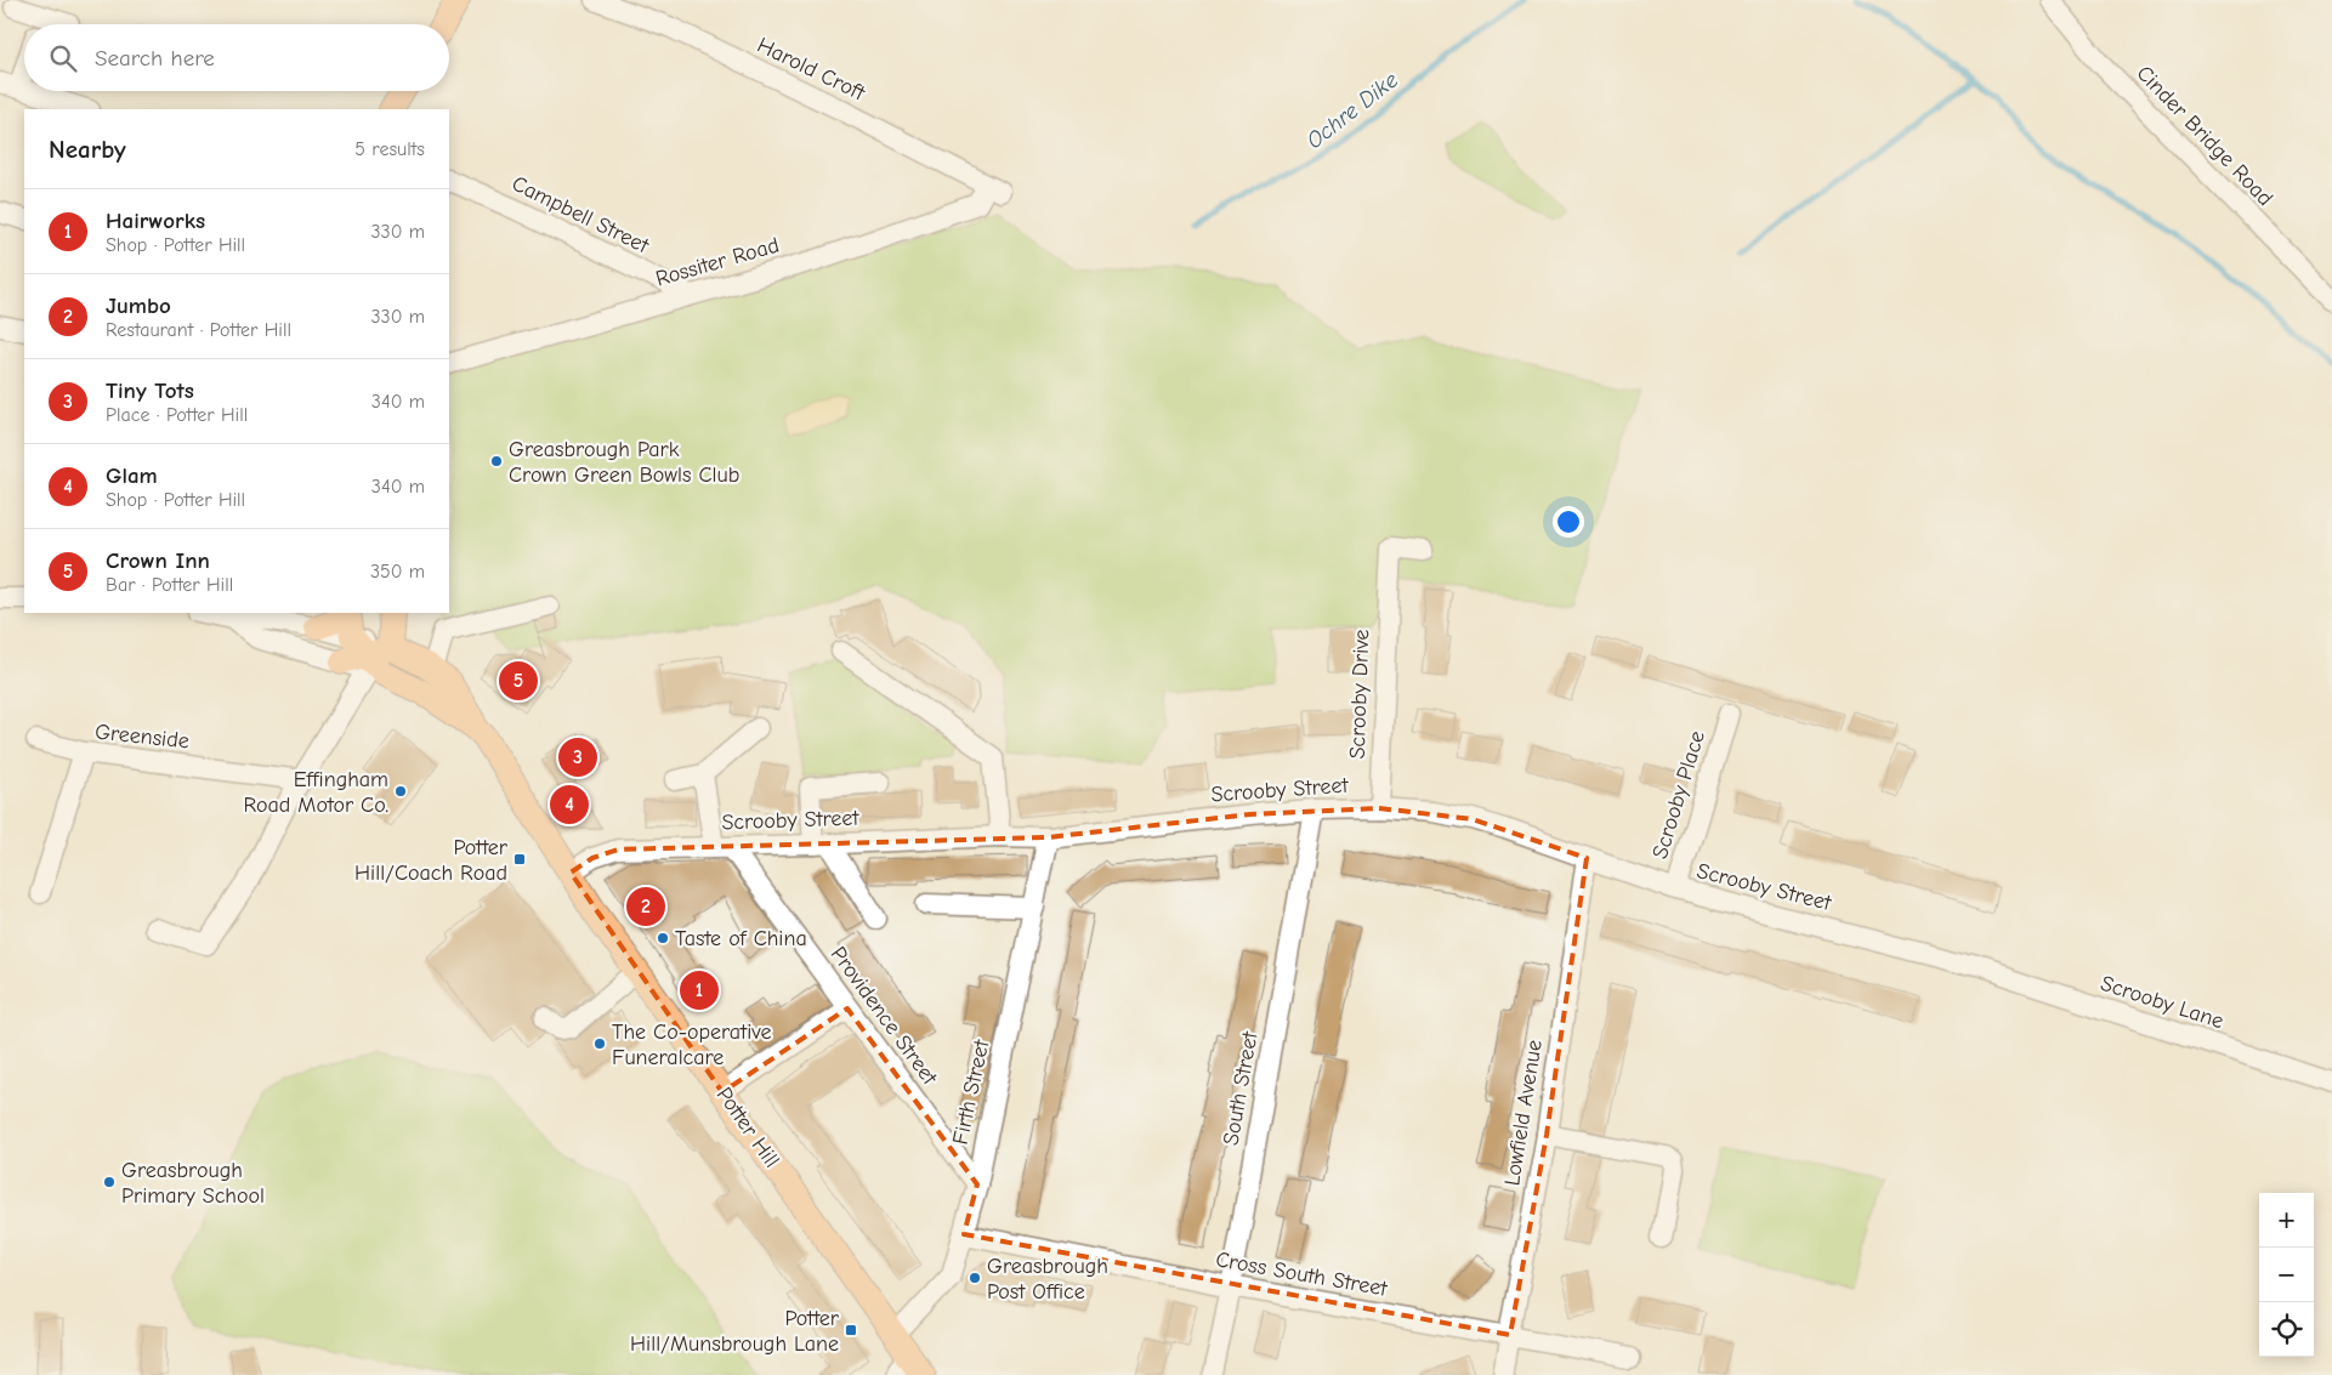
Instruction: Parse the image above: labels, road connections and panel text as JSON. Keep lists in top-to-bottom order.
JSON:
{
  "streets": {
    "main road": ["Potter Hill"],
    "street": [
      "Harold Croft",
      "Cinder Bridge Road",
      "Campbell Street",
      "Rossiter Road",
      "Scrooby Drive",
      "Greenside",
      "Scrooby Street",
      "Scrooby Place",
      "Scrooby Lane",
      "Providence Street",
      "South Street",
      "Firth Street",
      "Lowfield Avenue",
      "Cross South Street"
    ]
  },
  "crossings": [
    ["Harold Croft", "Rossiter Road"],
    ["Campbell Street", "Rossiter Road"],
    ["Scrooby Drive", "Scrooby Street"],
    ["Scrooby Street", "Scrooby Place"],
    ["Scrooby Street", "Scrooby Lane"],
    ["Scrooby Street", "Providence Street"],
    ["Scrooby Street", "South Street"],
    ["Scrooby Street", "Firth Street"],
    ["Scrooby Street", "Lowfield Avenue"],
    ["Scrooby Street", "Potter Hill"],
    ["Providence Street", "Firth Street"],
    ["South Street", "Cross South Street"],
    ["Firth Street", "Potter Hill"],
    ["Firth Street", "Cross South Street"],
    ["Lowfield Avenue", "Cross South Street"]
  ],
  "water": ["Ochre Dike"],
  "places": {
    "other": [
      "Greasbrough Park Crown Green Bowls Club",
      "Effingham Road Motor Co.",
      "Taste of China",
      "The Co-operative Funeralcare",
      "Greasbrough Primary School",
      "Greasbrough Post Office"
    ],
    "transit": ["Potter Hill/Coach Road", "Potter Hill/Munsbrough Lane"]
  },
  "page": {
    "search": "Search here",
    "heading": ["Nearby", "5 results"],
    "list": [
      {
        "mark": "1",
        "name": "Hairworks",
        "note": "Shop · Potter Hill",
        "value": "330 m"
      },
      {
        "mark": "2",
        "name": "Jumbo",
        "note": "Restaurant · Potter Hill",
        "value": "330 m"
      },
      {
        "mark": "3",
        "name": "Tiny Tots",
        "note": "Place · Potter Hill",
        "value": "340 m"
      },
      {
        "mark": "4",
        "name": "Glam",
        "note": "Shop · Potter Hill",
        "value": "340 m"
      },
      {
        "mark": "5",
        "name": "Crown Inn",
        "note": "Bar · Potter Hill",
        "value": "350 m"
      }
    ],
    "pins": [
      "5",
      "3",
      "4",
      "2",
      "1"
    ],
    "map_buttons": ["+", "−"]
  }
}
